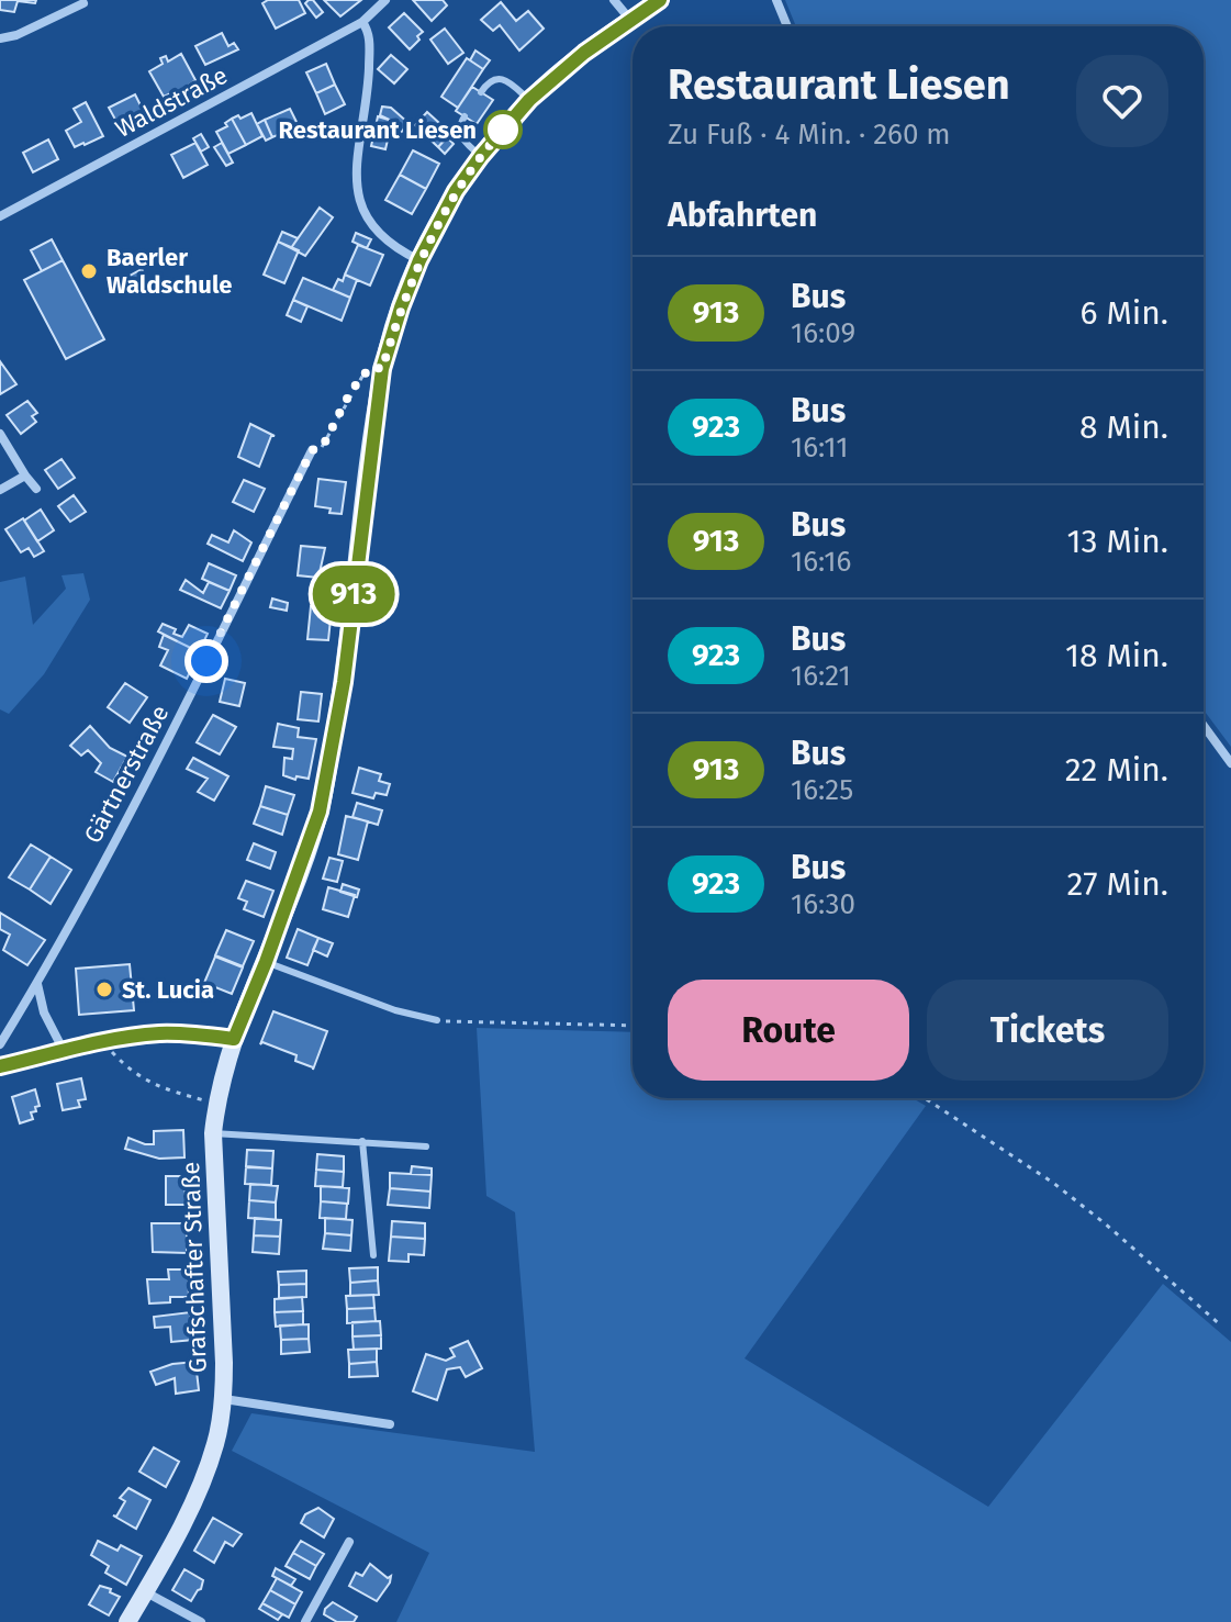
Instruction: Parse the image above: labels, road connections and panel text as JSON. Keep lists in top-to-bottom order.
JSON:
{
  "streets": {
    "main road": ["Grafschafter Straße"],
    "street": ["Waldstraße", "Gärtnerstraße"]
  },
  "places": ["Restaurant Liesen", "Baerler Waldschule", "St. Lucia"],
  "lines": ["bus line 913"],
  "page": {
    "on_map": "913",
    "heading": [
      ["Restaurant Liesen", "Zu Fuß · 4 Min. · 260 m"],
      "Abfahrten"
    ],
    "list": [
      {
        "mark": "913",
        "name": "Bus",
        "note": "16:09",
        "value": "6 Min."
      },
      {
        "mark": "923",
        "name": "Bus",
        "note": "16:11",
        "value": "8 Min."
      },
      {
        "mark": "913",
        "name": "Bus",
        "note": "16:16",
        "value": "13 Min."
      },
      {
        "mark": "923",
        "name": "Bus",
        "note": "16:21",
        "value": "18 Min."
      },
      {
        "mark": "913",
        "name": "Bus",
        "note": "16:25",
        "value": "22 Min."
      },
      {
        "mark": "923",
        "name": "Bus",
        "note": "16:30",
        "value": "27 Min."
      }
    ],
    "buttons": ["Route", "Tickets"]
  }
}
